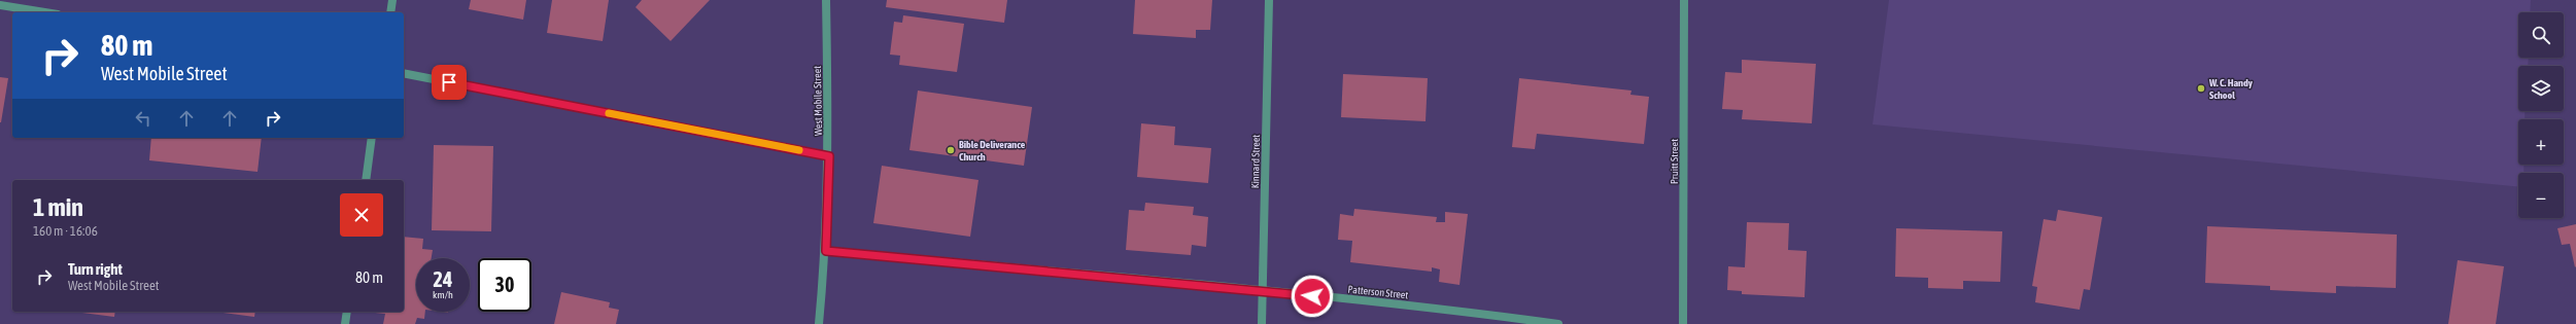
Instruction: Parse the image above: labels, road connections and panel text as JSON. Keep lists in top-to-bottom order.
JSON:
{
  "streets": {
    "street": [
      "West Mobile Street",
      "Kinnard Street",
      "Pruitt Street",
      "Patterson Street"
    ]
  },
  "crossings": [
    ["West Mobile Street", "Patterson Street"],
    ["Kinnard Street", "Patterson Street"]
  ],
  "places": ["W. C. Handy School", "Bible Deliverance Church"],
  "page": {
    "map_buttons": ["+", "−"],
    "turn": ["80 m", "West Mobile Street"],
    "heading": ["1 min", "160 m · 16:06"],
    "list": [
      {
        "name": "Turn right",
        "note": "West Mobile Street",
        "value": "80 m"
      }
    ],
    "speed": "24 km/h",
    "limit": "30"
  }
}
